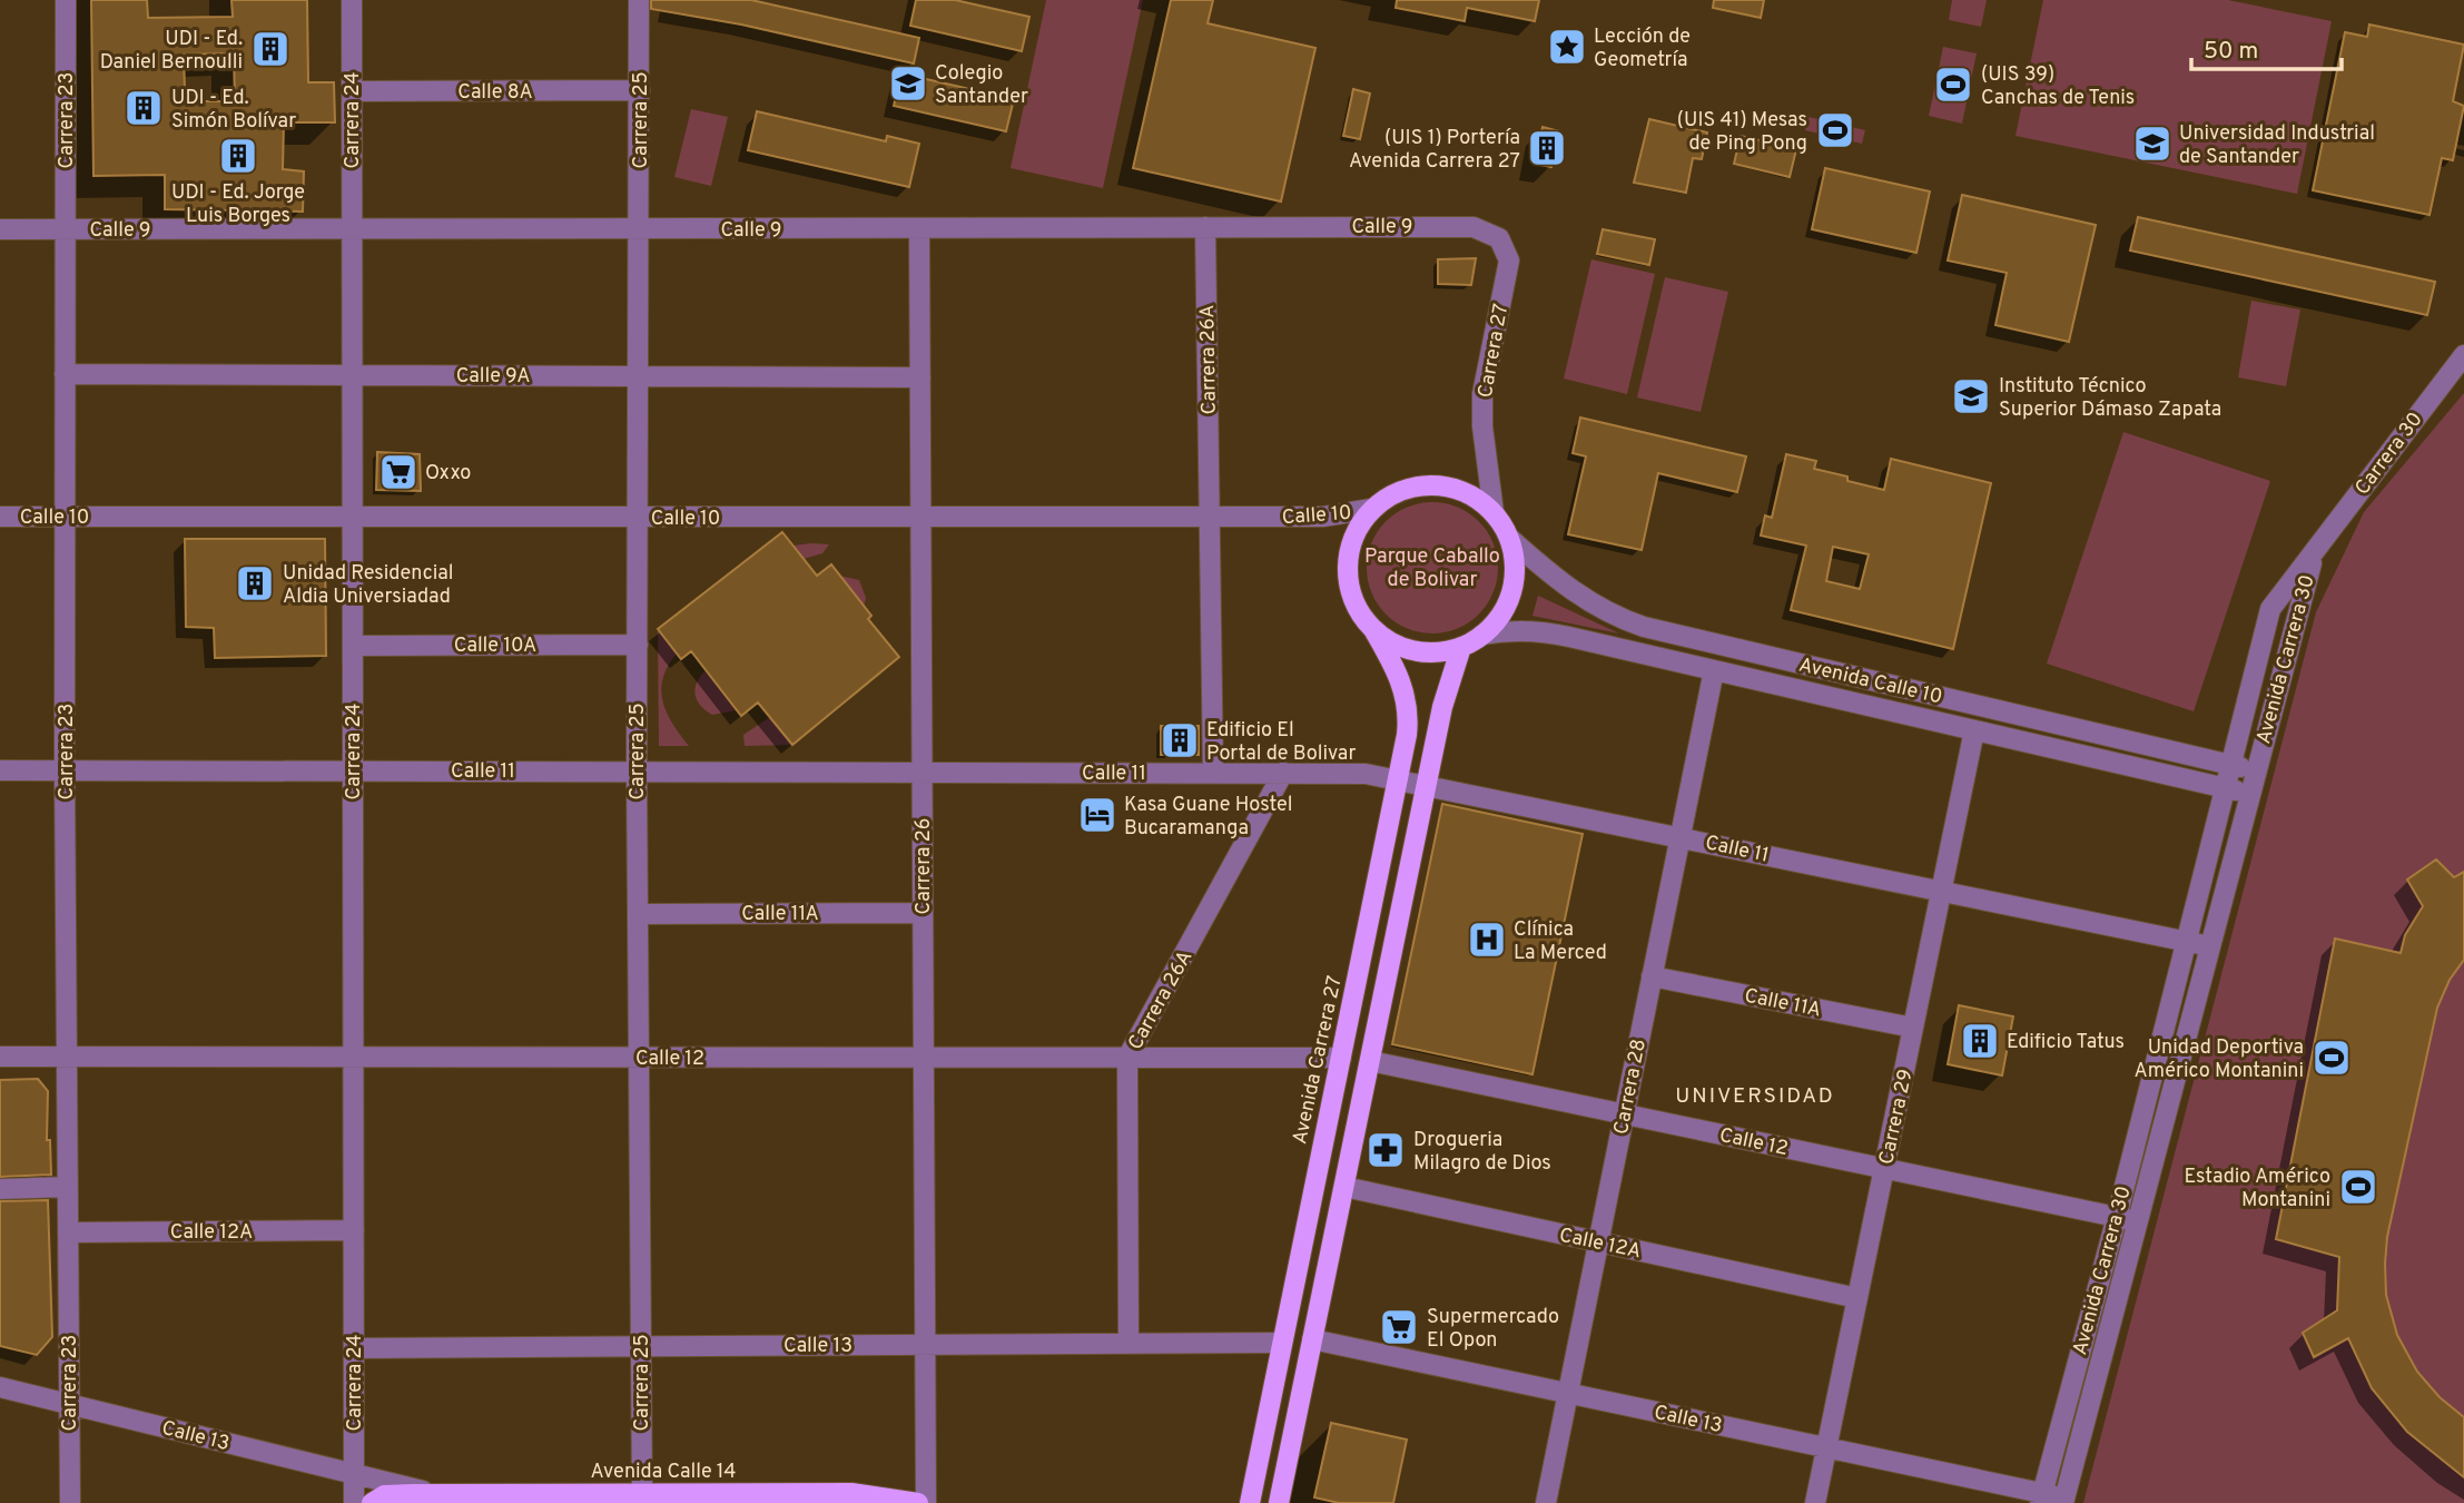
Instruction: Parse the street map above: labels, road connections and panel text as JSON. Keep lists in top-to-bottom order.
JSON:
{
  "streets": {
    "main road": ["Avenida Carrera 27", "Avenida Calle 14"],
    "street": [
      "Calle 8A",
      "Carrera 23",
      "Carrera 24",
      "Carrera 25",
      "Calle 9",
      "Carrera 27",
      "Carrera 26A",
      "Calle 9A",
      "Carrera 30",
      "Calle 10",
      "Calle 10A",
      "Avenida Carrera 30",
      "Avenida Calle 10",
      "Calle 11",
      "Carrera 26",
      "Calle 11A",
      "Calle 12",
      "Carrera 28",
      "Carrera 29",
      "Calle 12A",
      "Calle 13"
    ]
  },
  "crossings": [
    ["Calle 8A", "Carrera 24"],
    ["Calle 8A", "Carrera 25"],
    ["Carrera 23", "Calle 9"],
    ["Carrera 23", "Calle 9A"],
    ["Carrera 23", "Calle 10"],
    ["Carrera 23", "Calle 11"],
    ["Carrera 23", "Calle 12"],
    ["Carrera 23", "Calle 12A"],
    ["Carrera 23", "Calle 13"],
    ["Carrera 24", "Calle 9"],
    ["Carrera 24", "Calle 9A"],
    ["Carrera 24", "Calle 10"],
    ["Carrera 24", "Calle 10A"],
    ["Carrera 24", "Calle 11"],
    ["Carrera 24", "Calle 12"],
    ["Carrera 24", "Calle 12A"],
    ["Carrera 24", "Calle 13"],
    ["Carrera 25", "Calle 9"],
    ["Carrera 25", "Calle 9A"],
    ["Carrera 25", "Calle 10"],
    ["Carrera 25", "Calle 10A"],
    ["Carrera 25", "Calle 11"],
    ["Carrera 25", "Calle 11A"],
    ["Carrera 25", "Calle 12"],
    ["Carrera 25", "Calle 13"],
    ["Carrera 25", "Avenida Calle 14"],
    ["Calle 9", "Carrera 27"],
    ["Calle 9", "Carrera 26A"],
    ["Calle 9", "Carrera 26"],
    ["Carrera 27", "Calle 10"],
    ["Carrera 27", "Avenida Calle 10"],
    ["Carrera 27", "Avenida Carrera 27"],
    ["Carrera 26A", "Calle 10"],
    ["Carrera 26A", "Calle 11"],
    ["Carrera 26A", "Calle 12"],
    ["Carrera 26A", "Calle 13"],
    ["Calle 9A", "Carrera 26"],
    ["Carrera 30", "Avenida Carrera 30"],
    ["Calle 10", "Avenida Calle 10"],
    ["Calle 10", "Carrera 26"],
    ["Calle 10", "Avenida Carrera 27"],
    ["Avenida Carrera 30", "Avenida Calle 10"],
    ["Avenida Carrera 30", "Calle 11"],
    ["Avenida Carrera 30", "Calle 12"],
    ["Avenida Carrera 30", "Calle 13"],
    ["Avenida Calle 10", "Avenida Carrera 27"],
    ["Avenida Calle 10", "Carrera 28"],
    ["Avenida Calle 10", "Carrera 29"],
    ["Calle 11", "Carrera 26"],
    ["Calle 11", "Avenida Carrera 27"],
    ["Calle 11", "Carrera 28"],
    ["Calle 11", "Carrera 29"],
    ["Carrera 26", "Calle 11A"],
    ["Carrera 26", "Calle 12"],
    ["Carrera 26", "Calle 13"],
    ["Calle 11A", "Carrera 28"],
    ["Calle 11A", "Carrera 29"],
    ["Calle 12", "Avenida Carrera 27"],
    ["Calle 12", "Carrera 28"],
    ["Calle 12", "Carrera 29"],
    ["Avenida Carrera 27", "Calle 13"],
    ["Carrera 28", "Calle 12A"],
    ["Carrera 28", "Calle 13"],
    ["Carrera 29", "Calle 12A"],
    ["Carrera 29", "Calle 13"],
    ["Calle 13", "Avenida Calle 14"]
  ],
  "districts": ["UNIVERSIDAD"],
  "parks": ["Parque Caballo de Bolivar"],
  "places": {
    "place": ["Lección de Geometría"],
    "building": [
      "UDI - Ed. Daniel Bernoulli",
      "UDI - Ed. Simón Bolívar",
      "(UIS 1) Portería Avenida Carrera 27",
      "UDI - Ed. Jorge Luis Borges",
      "Unidad Residencial Aldia Universiadad",
      "Edificio El Portal de Bolivar",
      "Edificio Tatus"
    ],
    "school or university": ["Colegio Santander", "Universidad Industrial de Santander", "Instituto Técnico Superior Dámaso Zapata"],
    "sports": [
      "(UIS 39) Canchas de Tenis",
      "(UIS 41) Mesas de Ping Pong",
      "Unidad Deportiva Américo Montanini",
      "Estadio Américo Montanini"
    ],
    "supermarket": ["Oxxo", "Supermercado El Opon"],
    "hotel": ["Kasa Guane Hostel Bucaramanga"],
    "hospital": ["Clínica La Merced"],
    "pharmacy": ["Drogueria Milagro de Dios"]
  },
  "scale_bar": "50 m"
}
